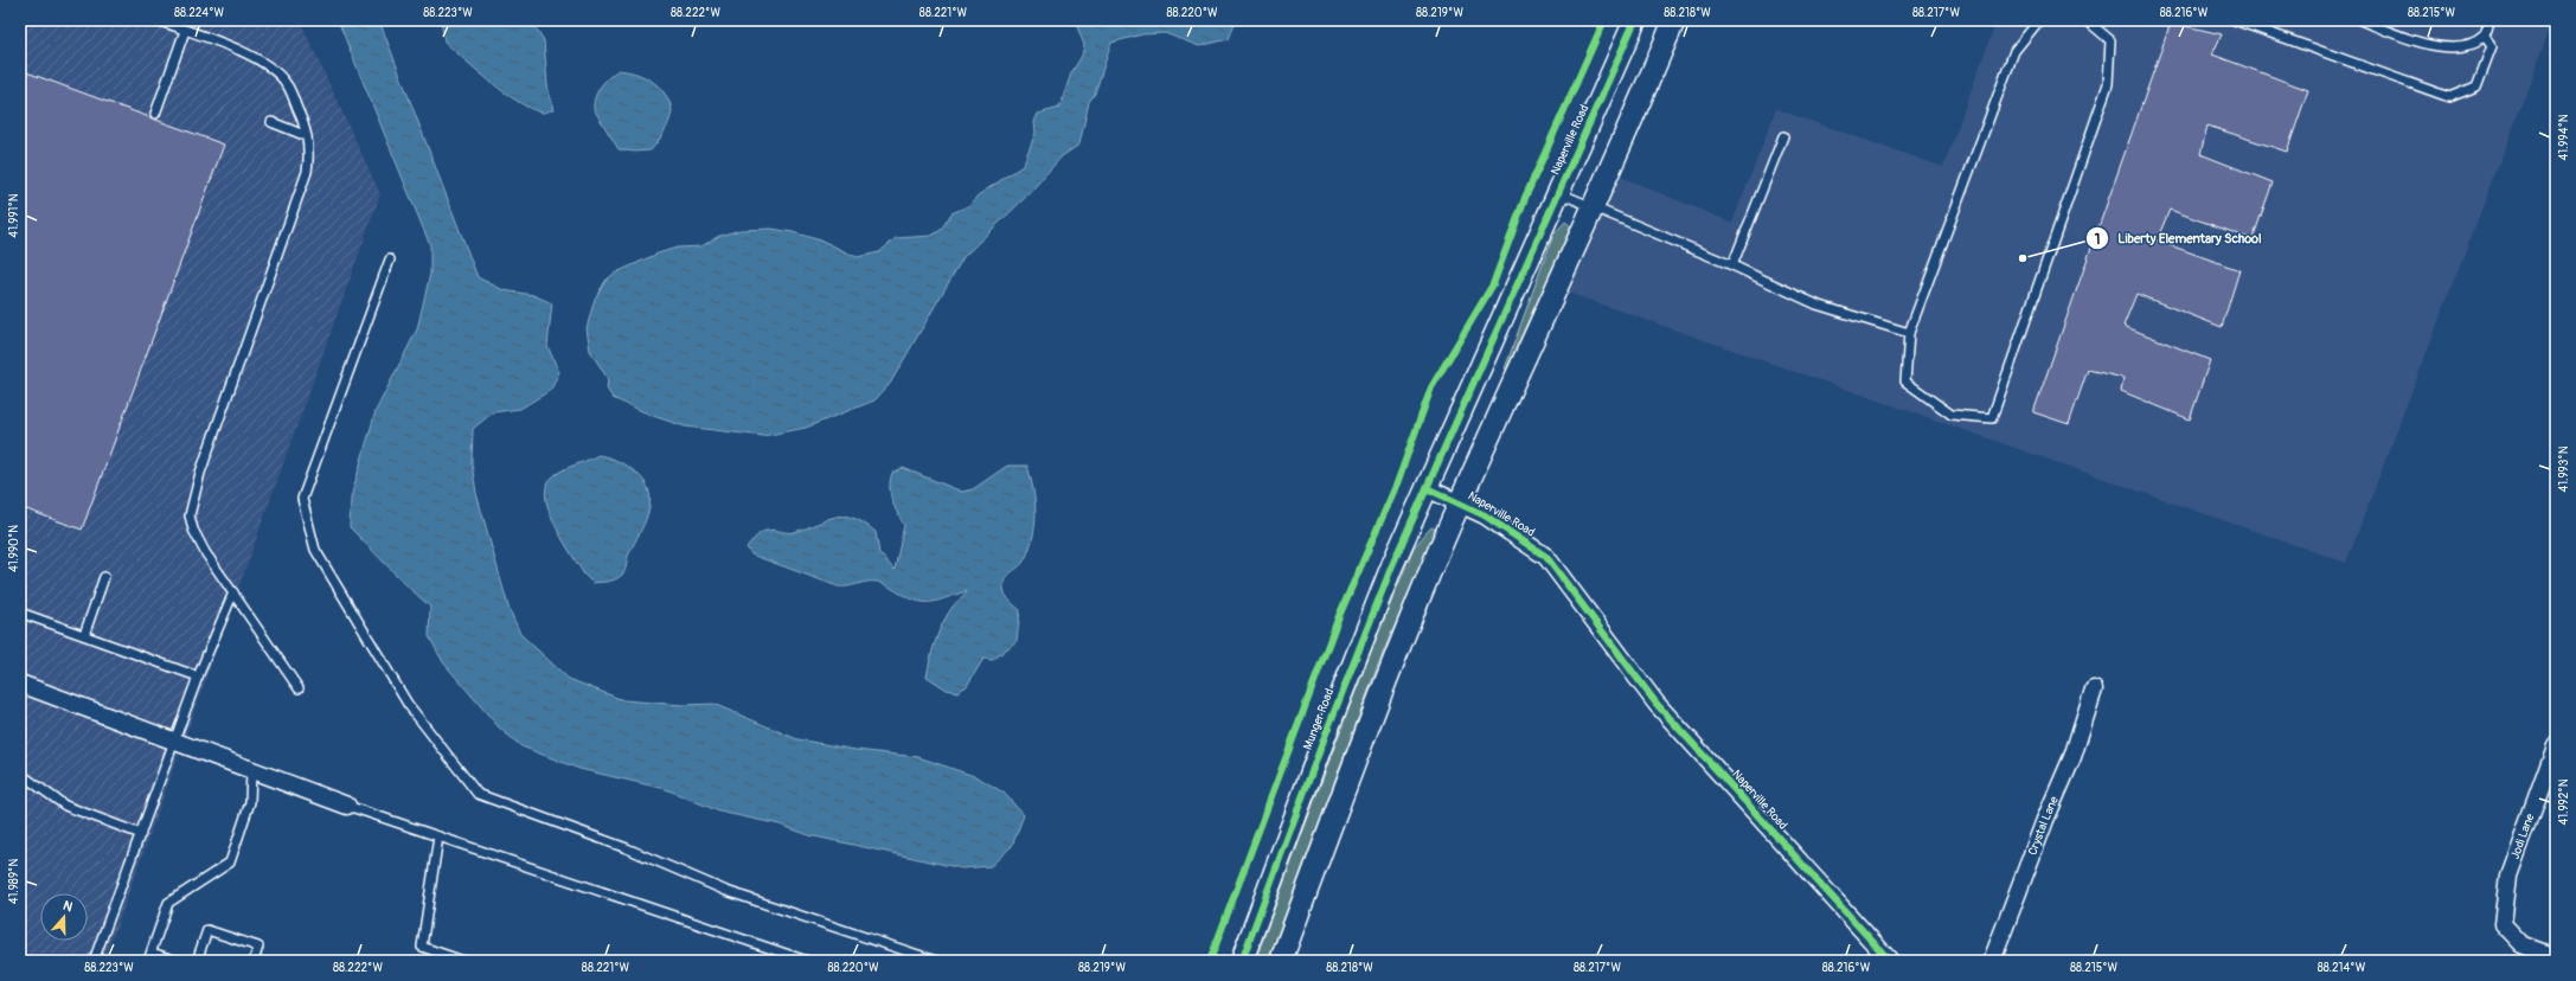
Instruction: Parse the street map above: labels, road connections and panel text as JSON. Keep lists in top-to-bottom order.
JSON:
{
  "streets": {
    "street": [
      "Naperville Road",
      "Munger Road",
      "Crystal Lane",
      "Jodi Lane"
    ]
  },
  "crossings": [
    ["Naperville Road", "Munger Road"]
  ],
  "places": ["Liberty Elementary School"],
  "north": "top",
  "coordinates": [
    "88.224°W",
    "88.223°W",
    "88.222°W",
    "88.221°W",
    "88.220°W",
    "88.219°W",
    "88.218°W",
    "88.217°W",
    "88.216°W",
    "88.215°W",
    "41.994°N",
    "41.991°N",
    "41.993°N",
    "41.990°N",
    "41.992°N",
    "41.989°N",
    "88.214°W"
  ]
}
